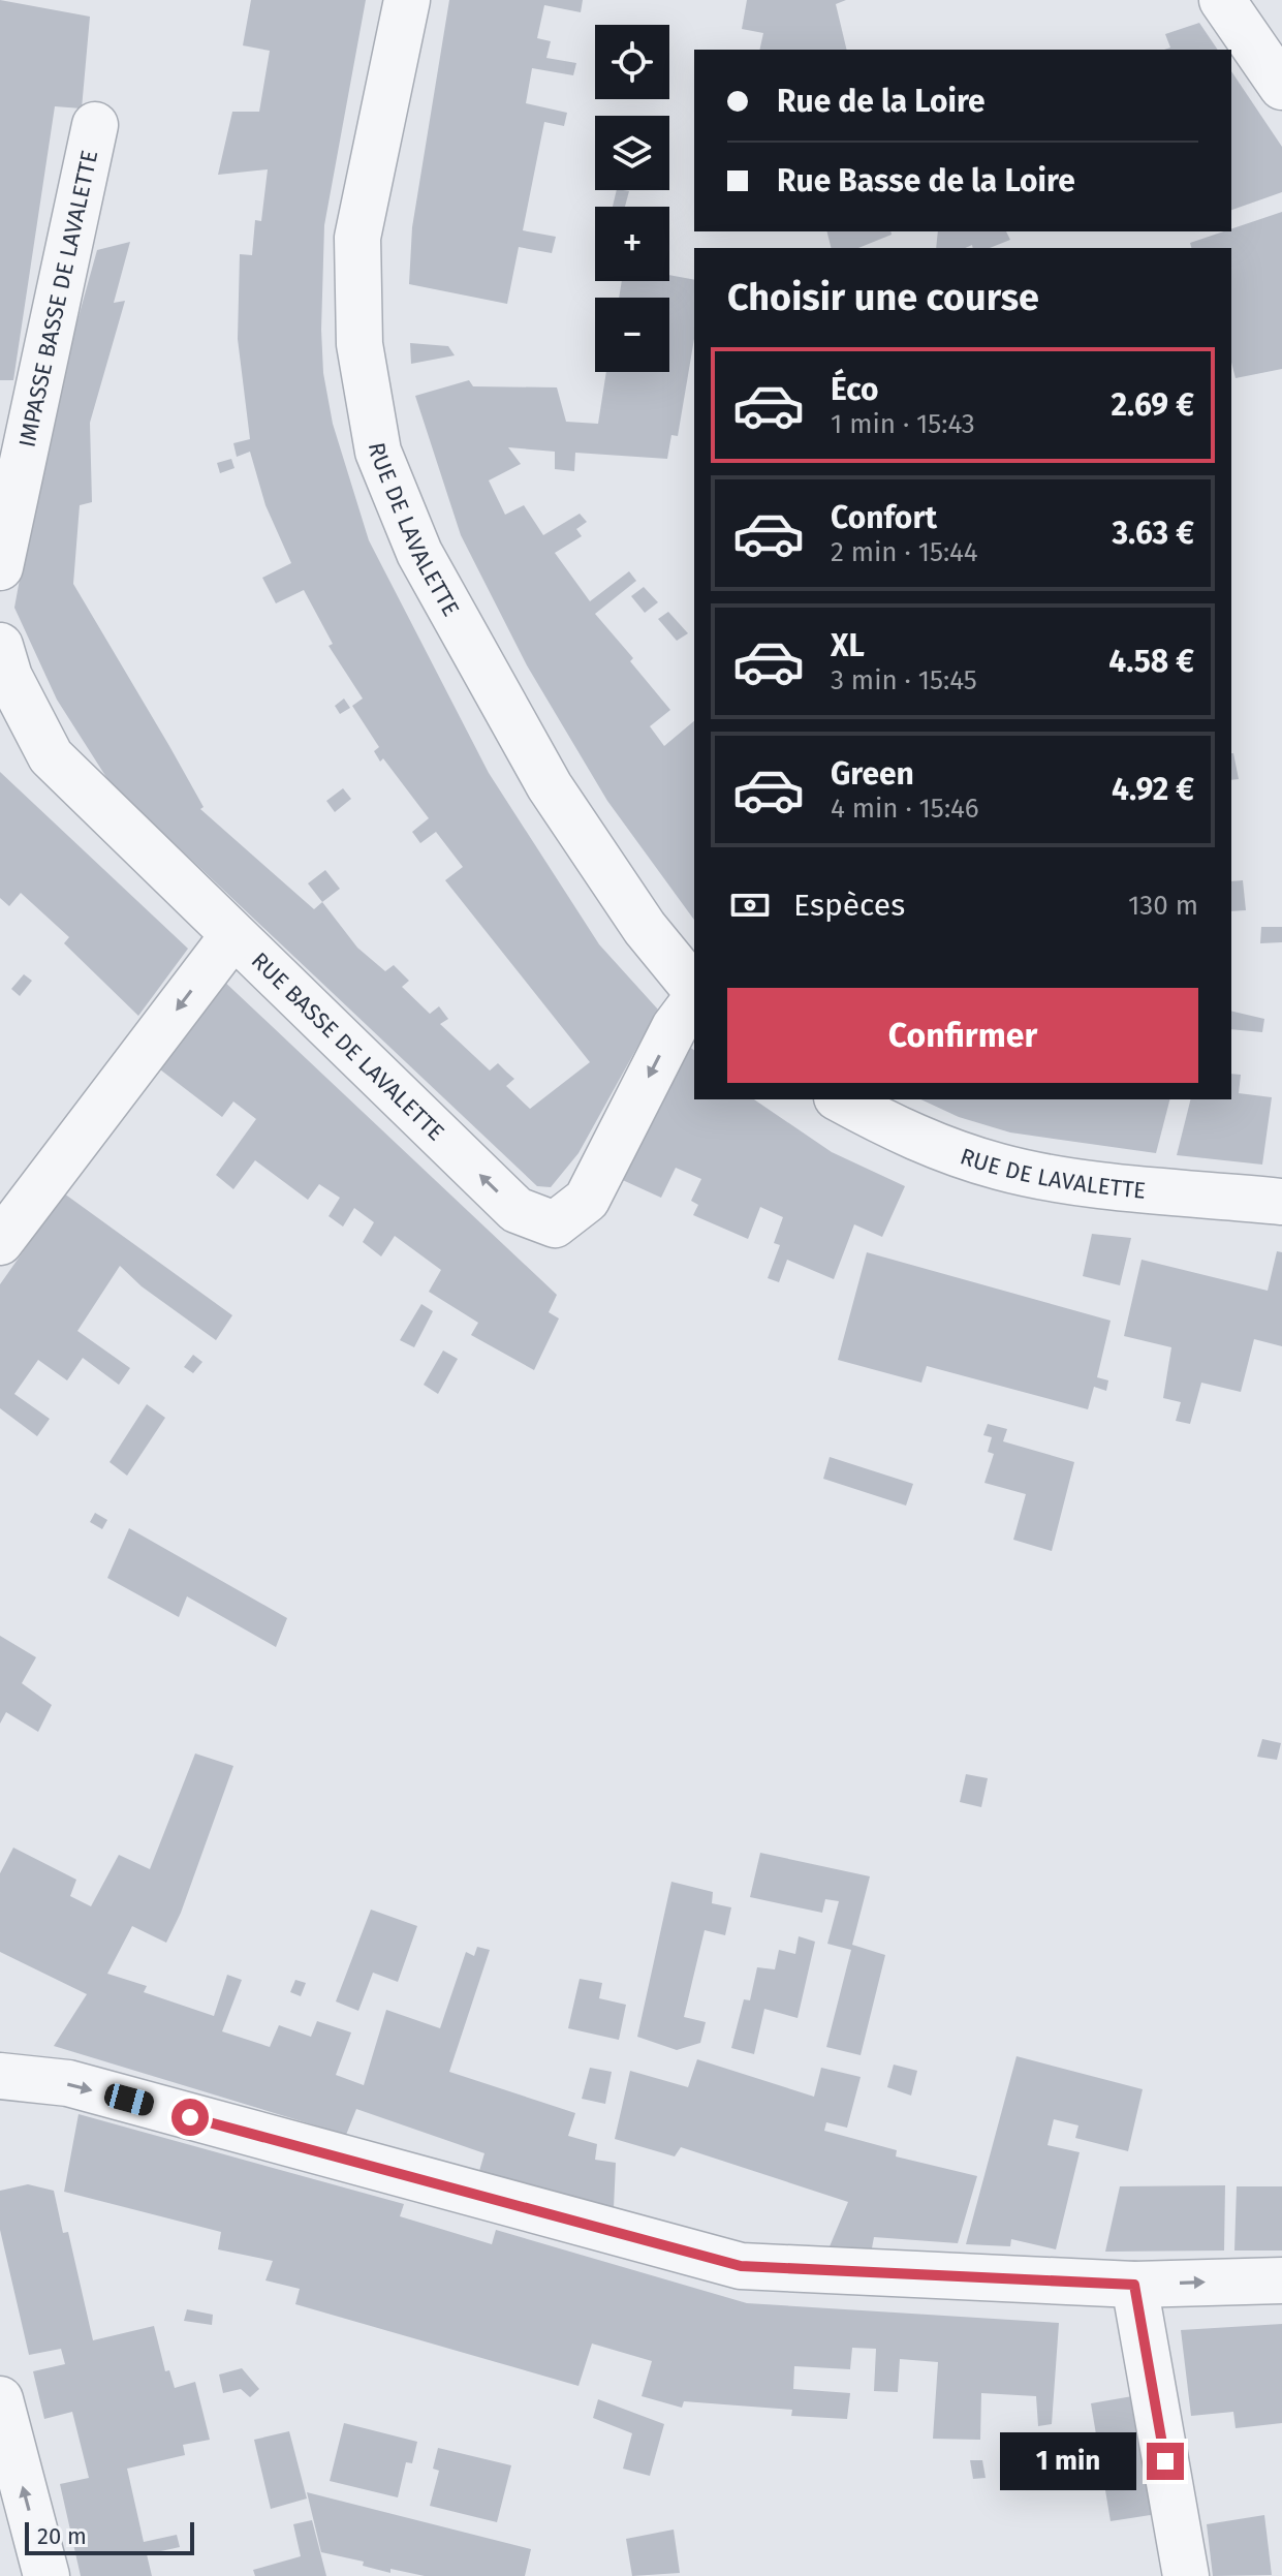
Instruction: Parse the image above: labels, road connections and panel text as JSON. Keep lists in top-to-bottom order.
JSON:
{
  "streets": {
    "street": ["IMPASSE BASSE DE LAVALETTE", "RUE DE LAVALETTE", "RUE BASSE DE LAVALETTE"]
  },
  "scale_bar": "20 m",
  "page": {
    "map_buttons": ["+", "−"],
    "banner": ["Rue de la Loire", "Rue Basse de la Loire"],
    "heading": "Choisir une course",
    "list": [
      {
        "name": "Éco",
        "note": "1 min · 15:43",
        "value": "2.69 €"
      },
      {
        "name": "Confort",
        "note": "2 min · 15:44",
        "value": "3.63 €"
      },
      {
        "name": "XL",
        "note": "3 min · 15:45",
        "value": "4.58 €"
      },
      {
        "name": "Green",
        "note": "4 min · 15:46",
        "value": "4.92 €"
      }
    ],
    "pay": ["Espèces", "130 m"],
    "buttons": "Confirmer",
    "bubble": "1 min",
    "scale": "20 m"
  }
}
